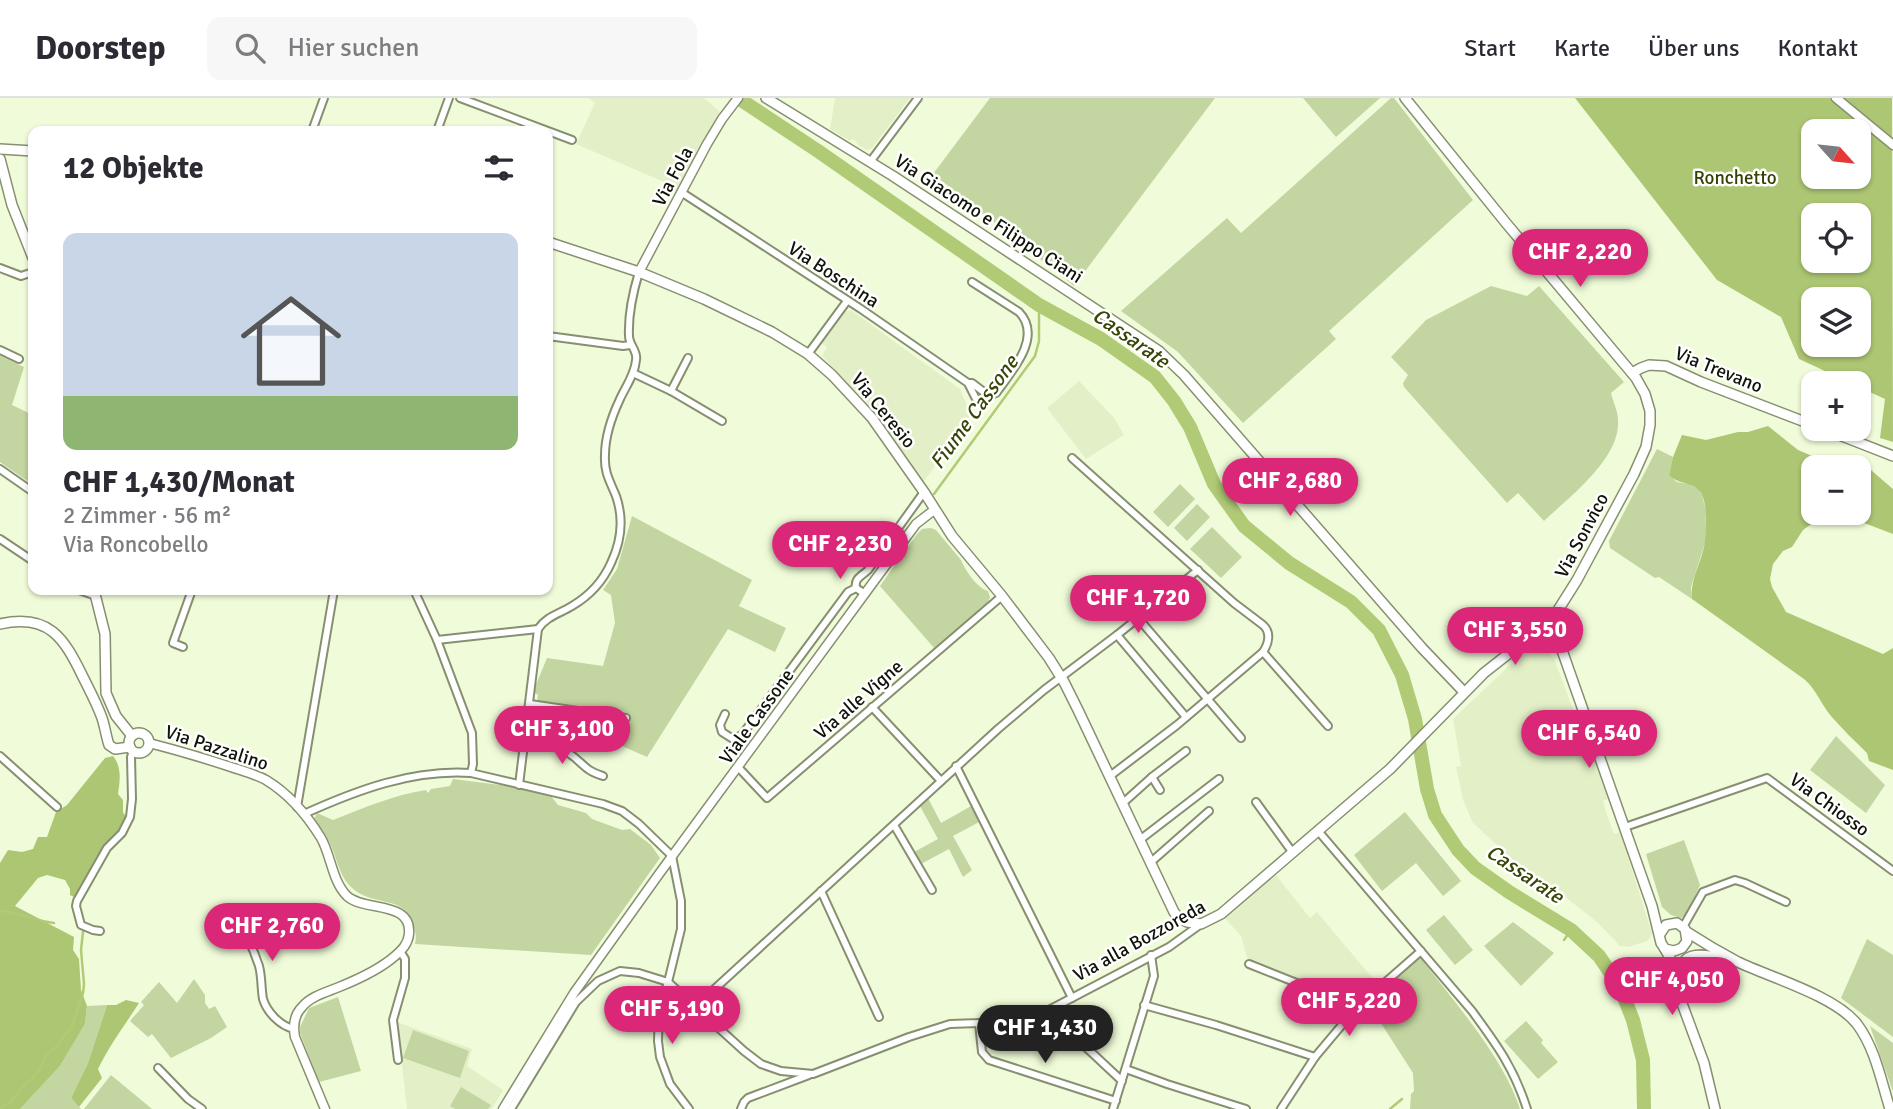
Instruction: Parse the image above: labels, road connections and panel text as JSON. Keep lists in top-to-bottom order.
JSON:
{
  "streets": {
    "main road": [
      "Via Giacomo e Filippo Ciani",
      "Via Trevano",
      "Via Ceresio",
      "Via Sonvico",
      "Via alla Bozzoreda"
    ],
    "street": [
      "Via Fola",
      "Via Boschina",
      "Via alle Vigne",
      "Viale Cassone",
      "Via Pazzalino",
      "Via Chiosso"
    ]
  },
  "crossings": [
    ["Via Fola", "Via Boschina"],
    ["Via Fola", "Via Ceresio"],
    ["Via Giacomo e Filippo Ciani", "Via alla Bozzoreda"],
    ["Via Trevano", "Via Sonvico"],
    ["Via Ceresio", "Via alle Vigne"],
    ["Via Ceresio", "Viale Cassone"],
    ["Via alle Vigne", "Viale Cassone"]
  ],
  "water": ["Cassarate", "Fiume Cassone"],
  "parks": ["Ronchetto"],
  "north": "bottom right",
  "page": {
    "header": "Doorstep",
    "search": "Hier suchen",
    "nav": [
      "Start",
      "Karte",
      "Über uns",
      "Kontakt"
    ],
    "map_buttons": ["+", "−"],
    "heading": "12 Objekte",
    "list": [
      {
        "name": "CHF 1,430/Monat",
        "note": "2 Zimmer · 56 m² · Via Roncobello"
      }
    ],
    "price": [
      "CHF 2,220",
      "CHF 2,680",
      "CHF 2,230",
      "CHF 1,720",
      "CHF 3,550",
      "CHF 3,100",
      "CHF 6,540",
      "CHF 2,760",
      "CHF 4,050",
      "CHF 5,220",
      "CHF 5,190",
      "CHF 1,430"
    ]
  }
}
